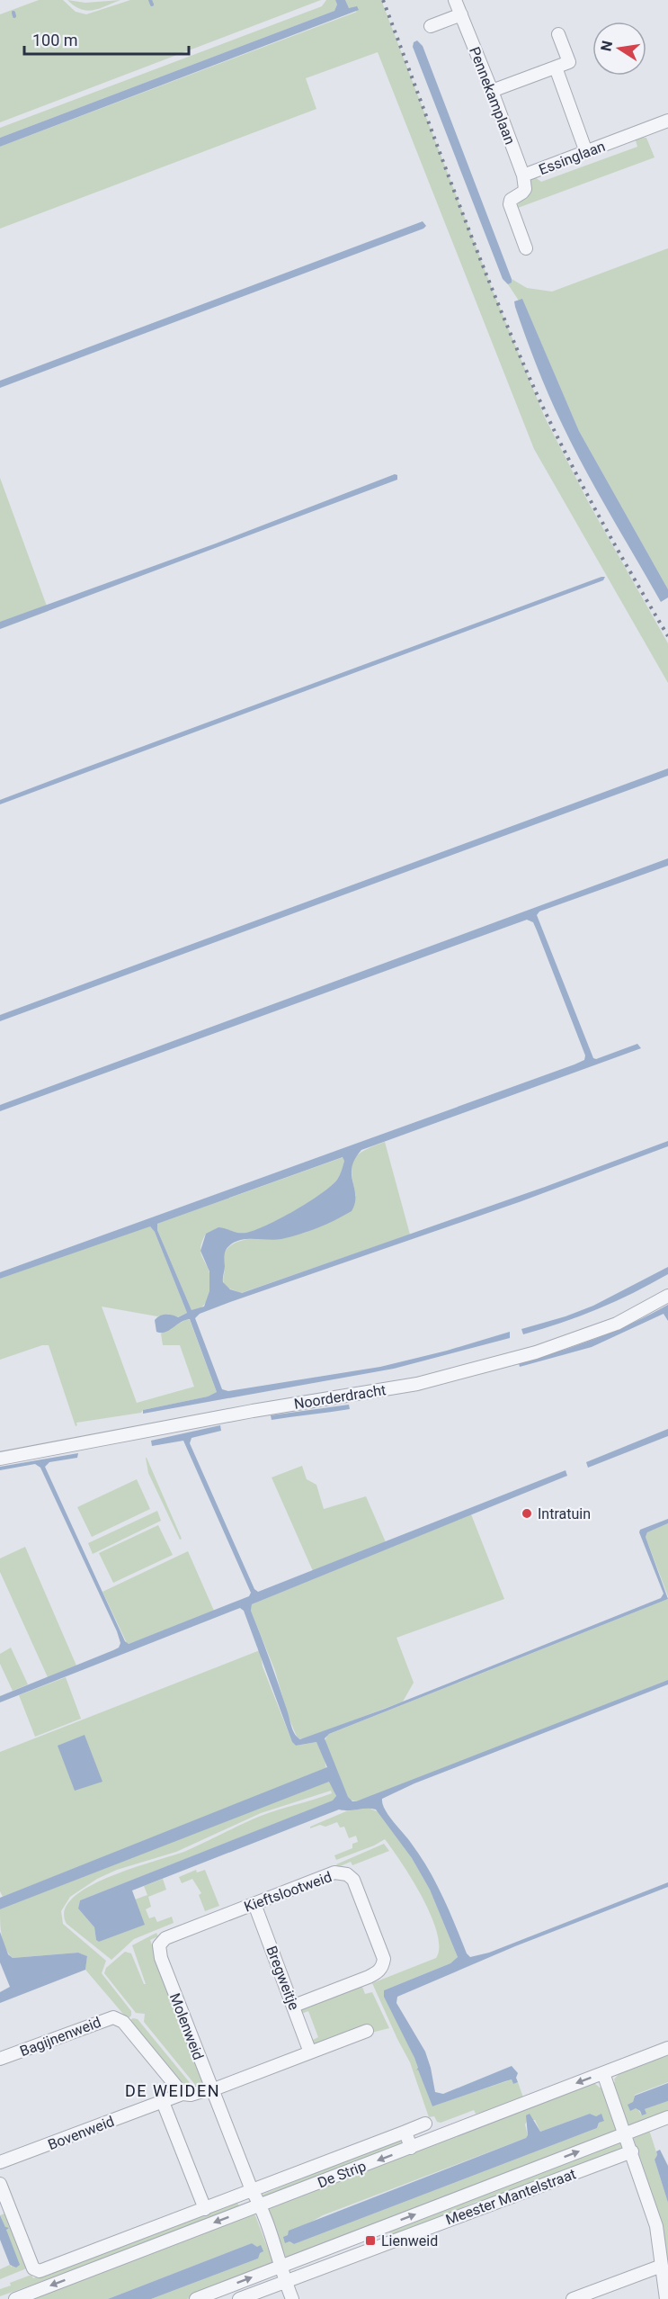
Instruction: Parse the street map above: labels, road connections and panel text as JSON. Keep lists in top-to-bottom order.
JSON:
{
  "streets": {
    "street": [
      "Pennekamplaan",
      "Essinglaan",
      "Noorderdracht",
      "Kieftslootweid",
      "Bregweitje",
      "Molenweid",
      "Bagijnenweid",
      "Bovenweid",
      "De Strip",
      "Meester Mantelstraat"
    ]
  },
  "crossings": [
    ["Pennekamplaan", "Essinglaan"],
    ["Kieftslootweid", "Bregweitje"],
    ["Kieftslootweid", "Molenweid"],
    ["Molenweid", "Bovenweid"],
    ["Molenweid", "De Strip"],
    ["Molenweid", "Meester Mantelstraat"],
    ["Bagijnenweid", "Bovenweid"]
  ],
  "districts": ["DE WEIDEN"],
  "places": {
    "other": ["Intratuin"],
    "transit": ["Lienweid"]
  },
  "scale_bar": "100 m",
  "north": "left"
}
